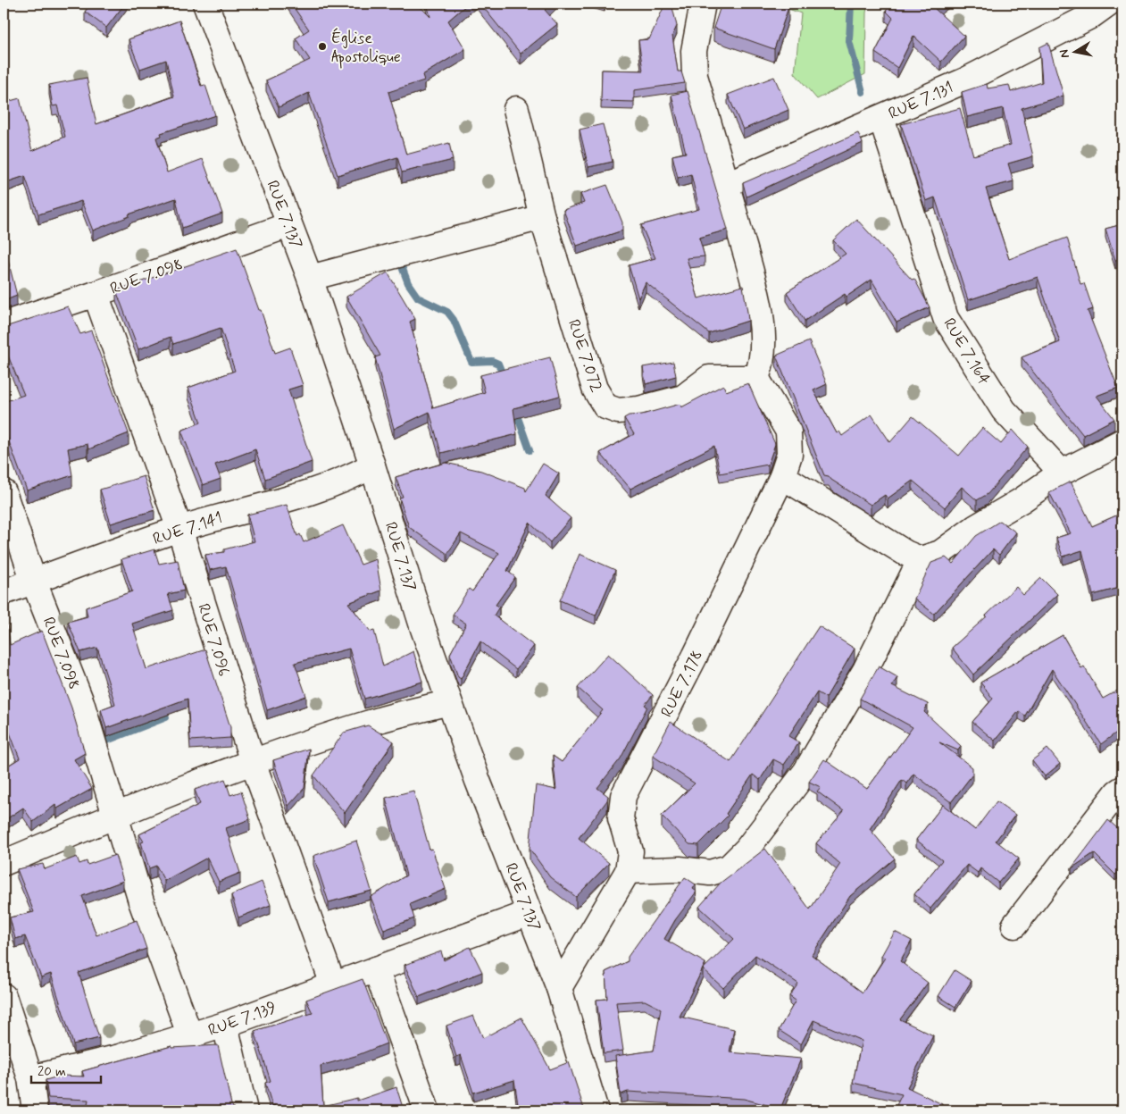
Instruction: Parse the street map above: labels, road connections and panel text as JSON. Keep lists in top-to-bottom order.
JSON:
{
  "streets": {
    "street": [
      "RUE 7.131",
      "RUE 7.137",
      "RUE 7.098",
      "RUE 7.164",
      "RUE 7.072",
      "RUE 7.141",
      "RUE 7.096",
      "RUE 7.178",
      "RUE 7.139"
    ]
  },
  "crossings": [
    ["RUE 7.131", "RUE 7.164"],
    ["RUE 7.137", "RUE 7.098"],
    ["RUE 7.137", "RUE 7.141"],
    ["RUE 7.137", "RUE 7.178"],
    ["RUE 7.137", "RUE 7.139"],
    ["RUE 7.098", "RUE 7.141"],
    ["RUE 7.098", "RUE 7.096"],
    ["RUE 7.098", "RUE 7.139"],
    ["RUE 7.072", "RUE 7.178"],
    ["RUE 7.141", "RUE 7.096"],
    ["RUE 7.096", "RUE 7.139"]
  ],
  "places": ["Église Apostolique"],
  "scale_bar": "20 m",
  "north": "left"
}
